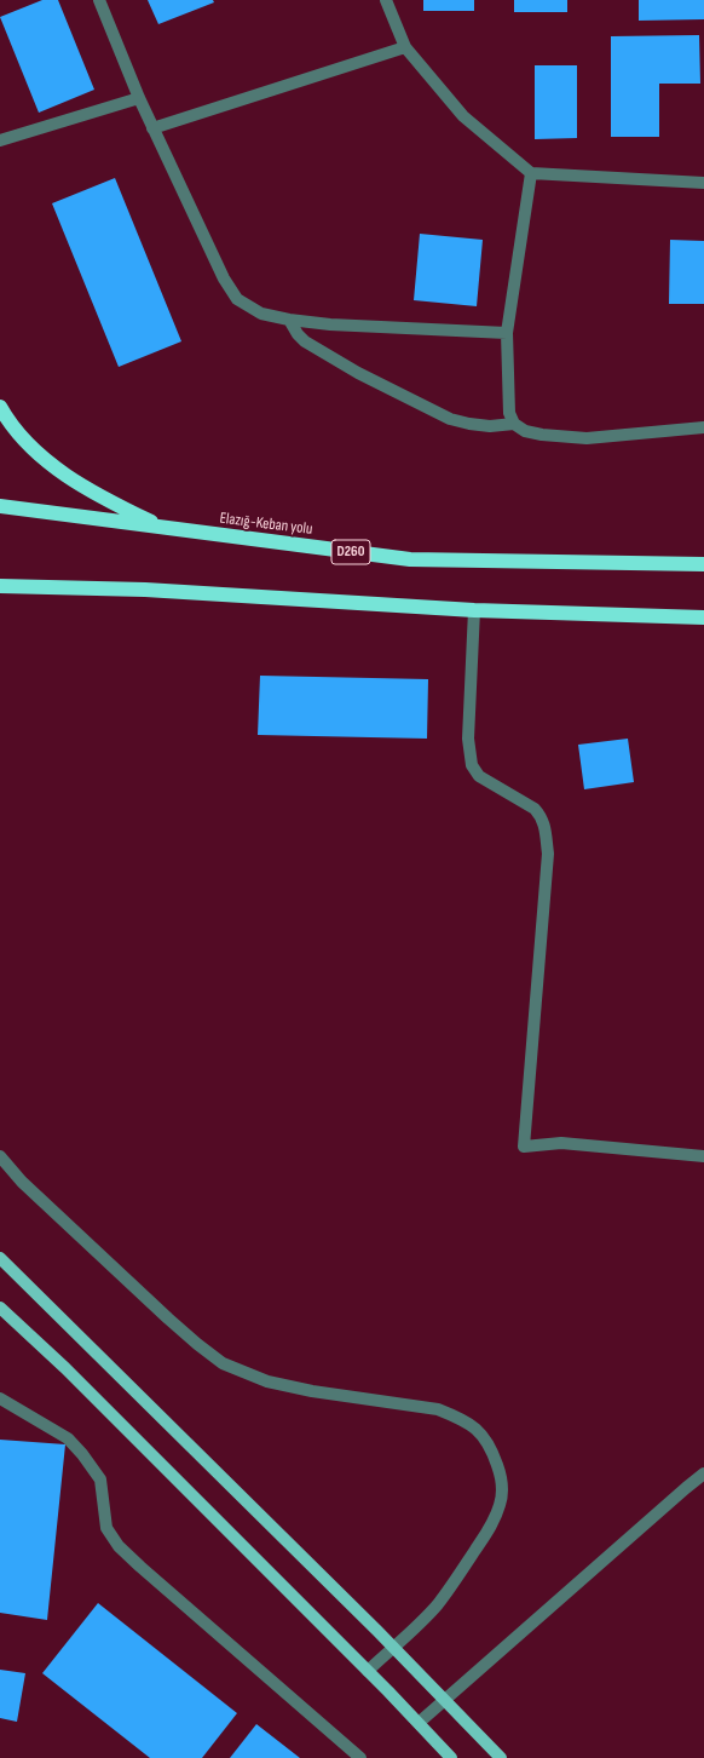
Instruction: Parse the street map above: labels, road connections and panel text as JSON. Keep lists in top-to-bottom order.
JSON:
{
  "streets": {
    "highway": ["Elazığ-Keban yolu", "D260"]
  }
}
